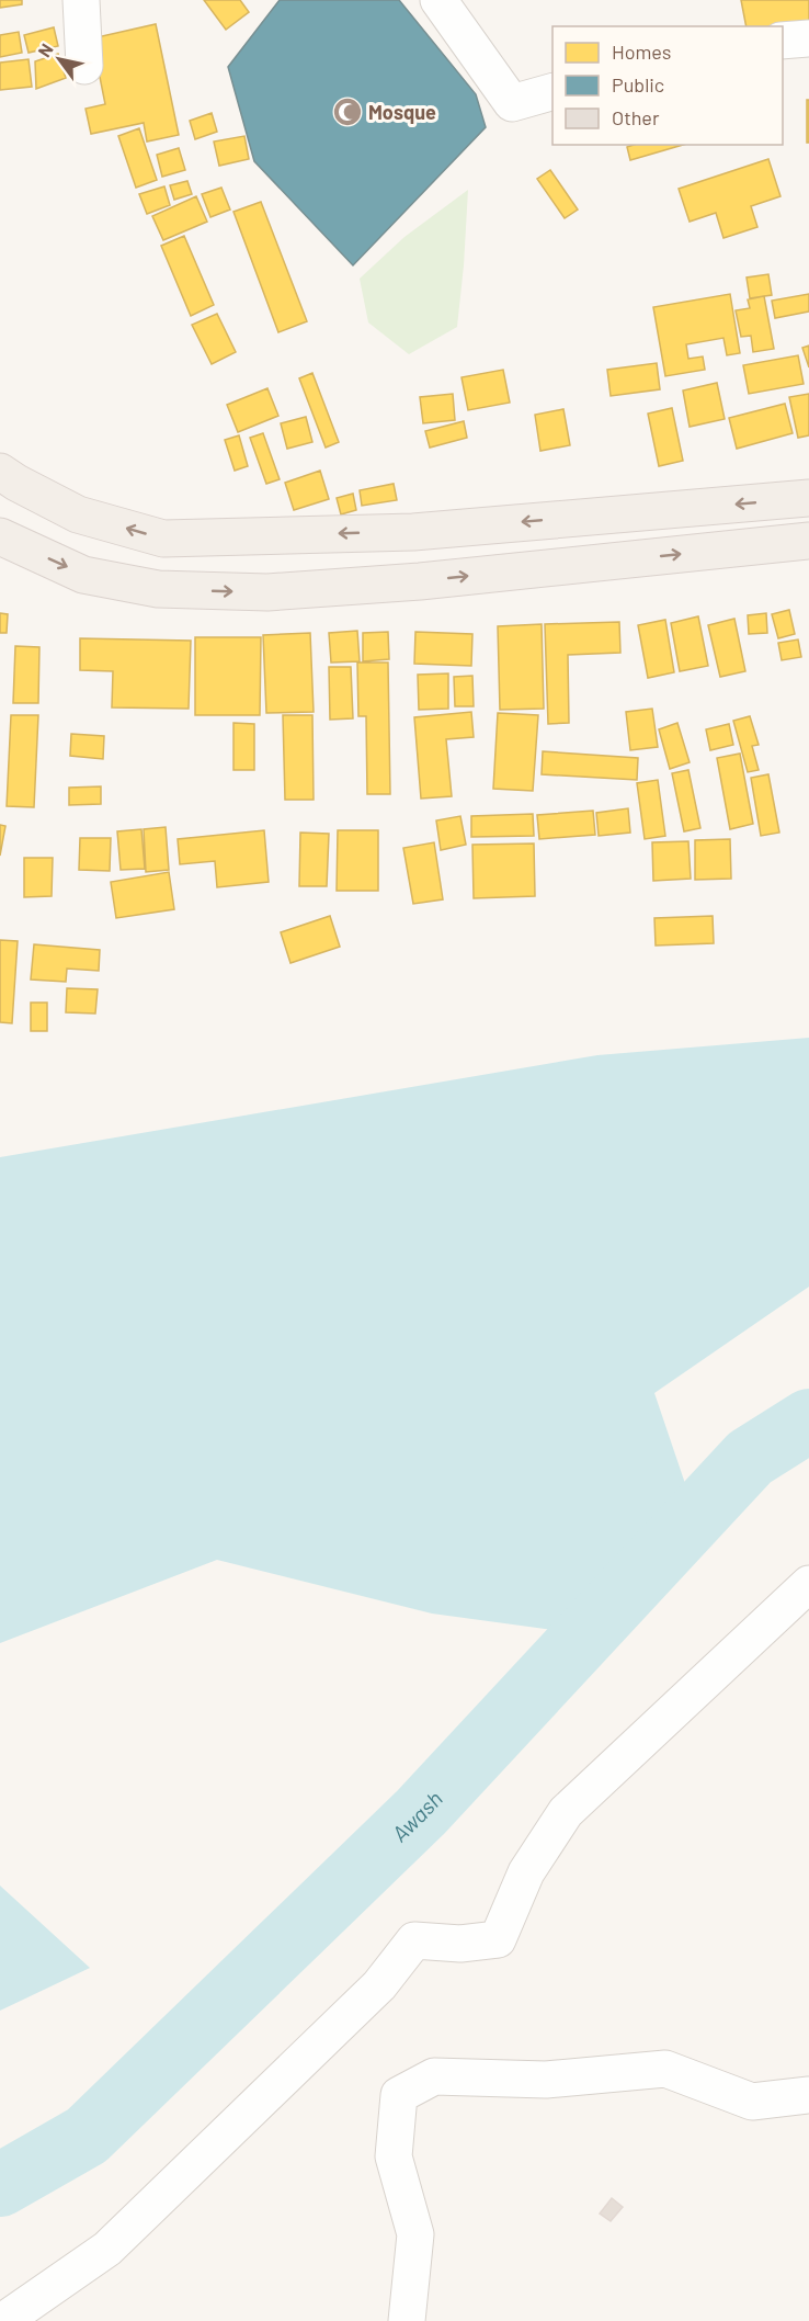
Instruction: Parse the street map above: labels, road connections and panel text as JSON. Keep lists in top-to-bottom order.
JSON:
{
  "water": ["Awash"],
  "places": {
    "mosque": ["Mosque"]
  },
  "legend": ["Homes", "Public", "Other"],
  "north": "top left"
}
